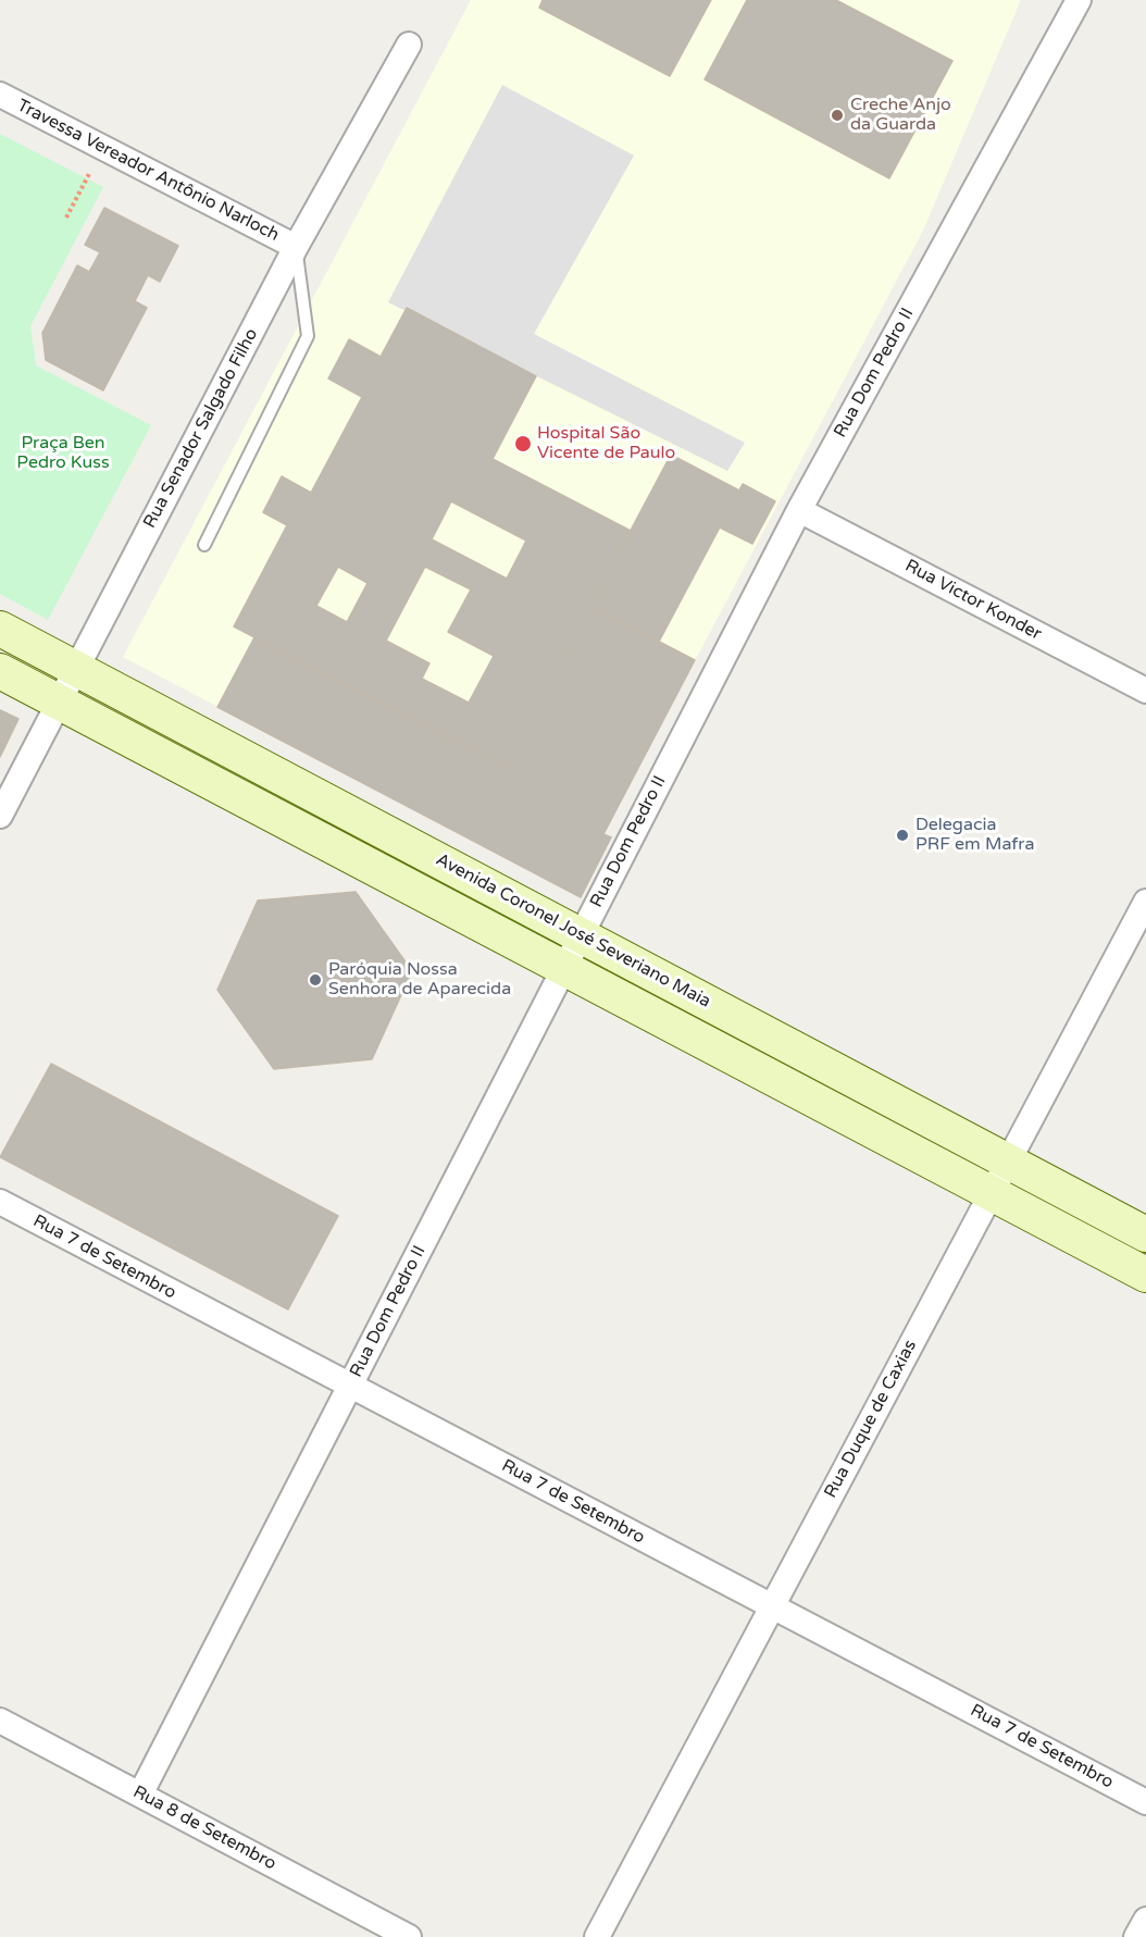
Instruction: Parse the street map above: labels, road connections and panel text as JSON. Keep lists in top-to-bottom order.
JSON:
{
  "streets": {
    "main road": ["Avenida Coronel José Severiano Maia"],
    "street": [
      "Travessa Vereador Antônio Narloch",
      "Rua Dom Pedro II",
      "Rua Senador Salgado Filho",
      "Rua Victor Konder",
      "Rua 7 de Setembro",
      "Rua Duque de Caxias",
      "Rua 8 de Setembro"
    ]
  },
  "crossings": [
    ["Travessa Vereador Antônio Narloch", "Rua Senador Salgado Filho"],
    ["Rua Dom Pedro II", "Rua Victor Konder"],
    ["Rua Dom Pedro II", "Avenida Coronel José Severiano Maia"],
    ["Rua Dom Pedro II", "Rua 7 de Setembro"],
    ["Rua Dom Pedro II", "Rua 8 de Setembro"],
    ["Rua Senador Salgado Filho", "Avenida Coronel José Severiano Maia"],
    ["Avenida Coronel José Severiano Maia", "Rua Duque de Caxias"],
    ["Rua 7 de Setembro", "Rua Duque de Caxias"]
  ],
  "parks": ["Praça Ben Pedro Kuss"],
  "places": [
    "Creche Anjo da Guarda",
    "Hospital São Vicente de Paulo",
    "Delegacia PRF em Mafra",
    "Paróquia Nossa Senhora de Aparecida"
  ]
}
